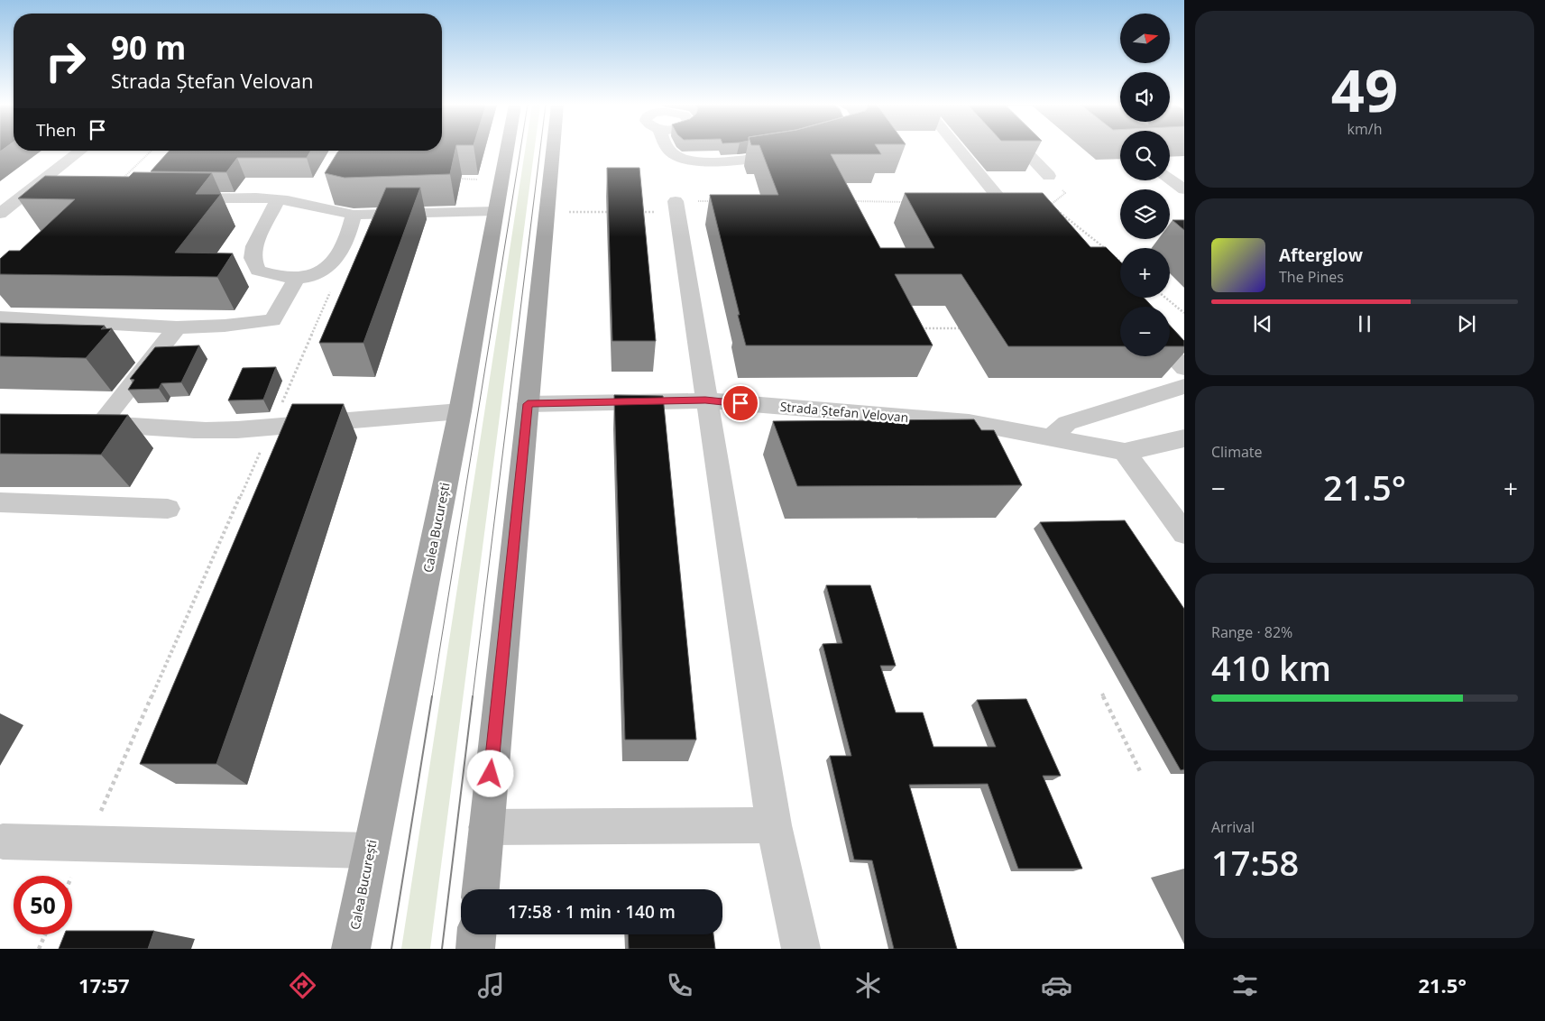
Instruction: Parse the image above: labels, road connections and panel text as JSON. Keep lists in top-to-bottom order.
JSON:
{
  "streets": {
    "main road": ["Calea București"],
    "street": ["Strada Ștefan Velovan"]
  },
  "north": "right",
  "page": {
    "tile": [
      ["49", "km/h"],
      "Climate",
      ["Range · 82%", "410 km"],
      ["Arrival", "17:58"]
    ],
    "map_buttons": ["+", "−"],
    "turn": ["90 m", "Strada Ștefan Velovan"],
    "then": "Then",
    "song": ["Afterglow", "The Pines"],
    "heat": ["−", "21.5°", "+"],
    "limit": "50",
    "trip": "17:58 · 1 min · 140 m",
    "tabs": ["17:57", "21.5°"]
  }
}
